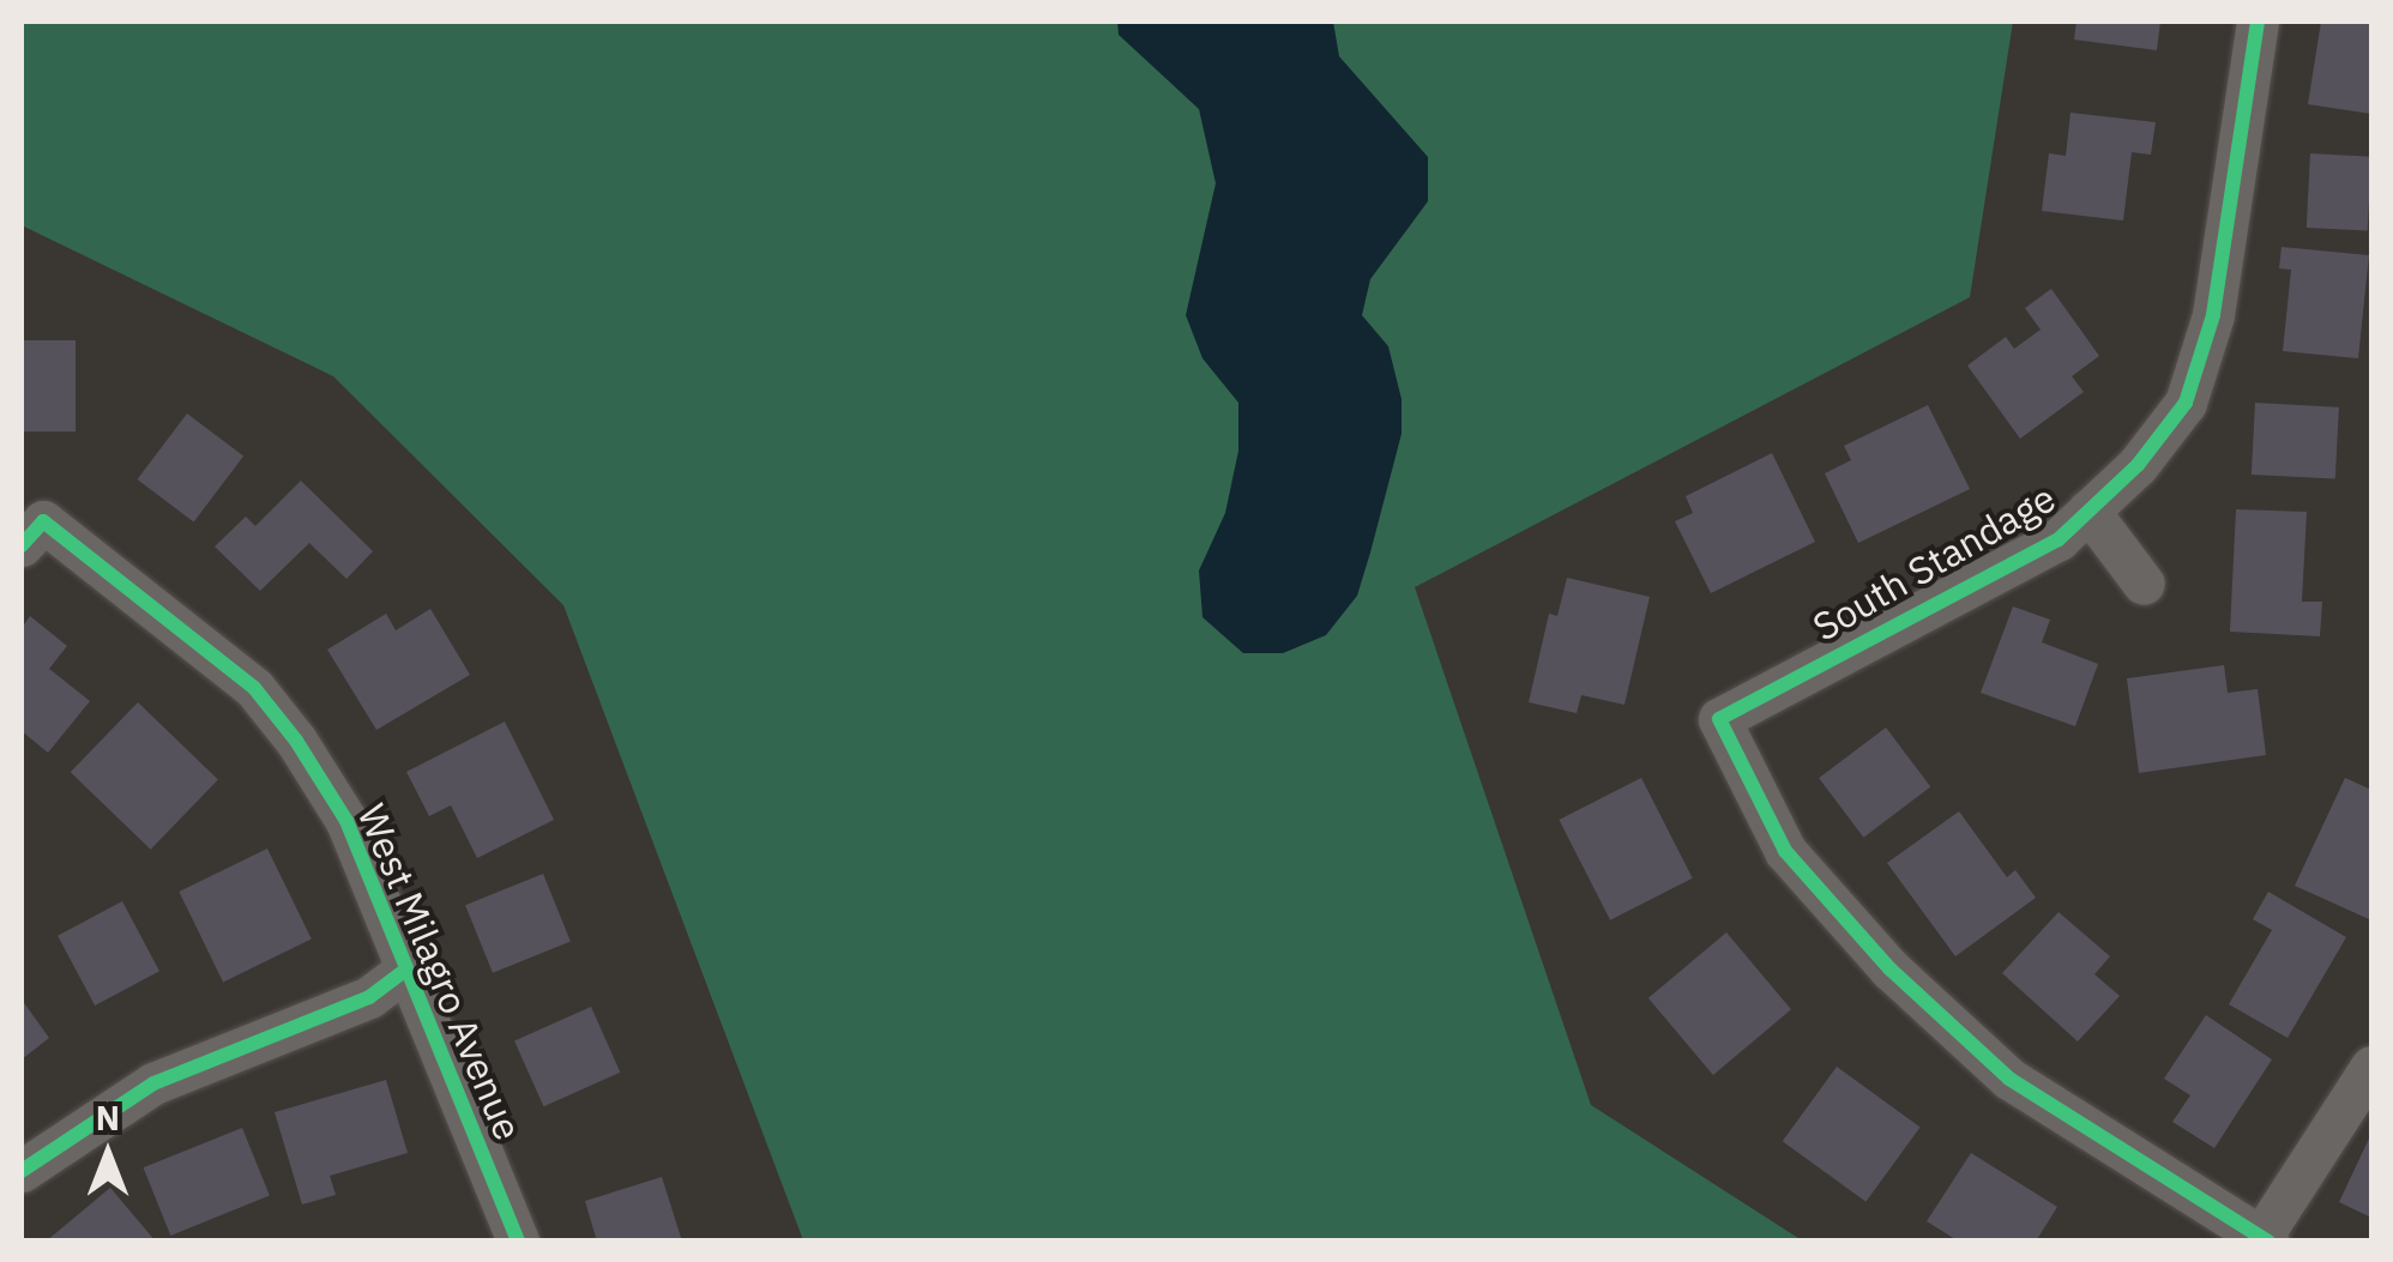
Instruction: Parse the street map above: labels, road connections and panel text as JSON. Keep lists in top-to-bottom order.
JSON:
{
  "streets": {
    "street": ["South Standage", "West Milagro Avenue"]
  },
  "north": "top"
}
